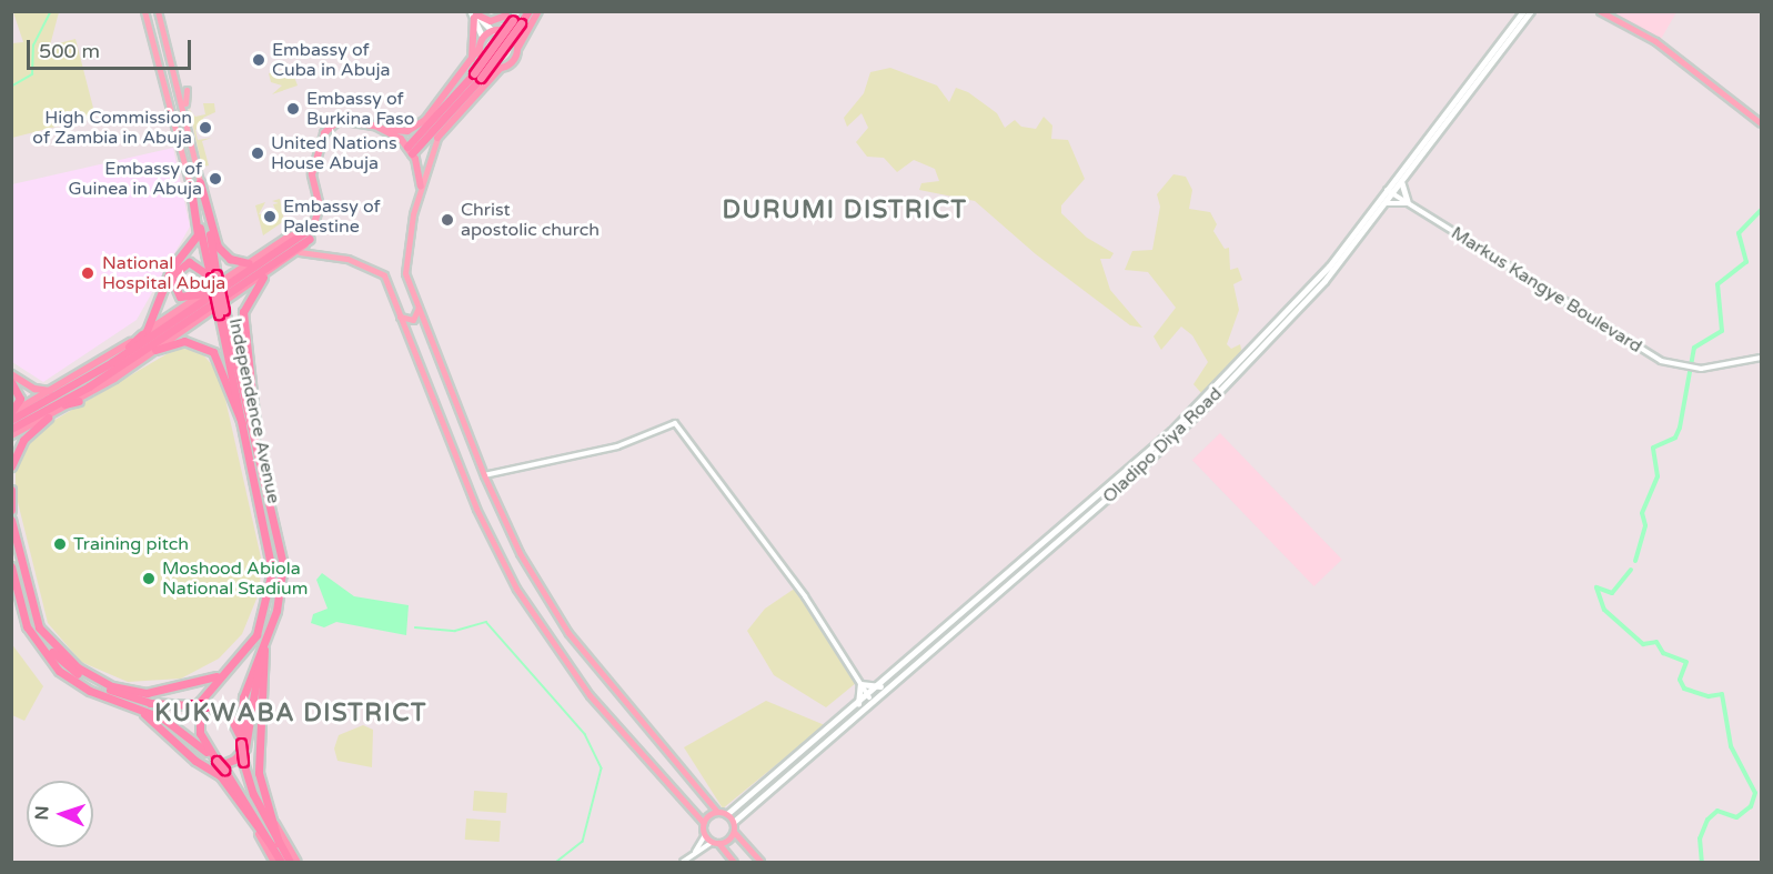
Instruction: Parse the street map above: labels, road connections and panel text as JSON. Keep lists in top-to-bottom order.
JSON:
{
  "streets": {
    "highway": ["Independence Avenue"],
    "main road": ["Oladipo Diya Road"],
    "street": ["Markus Kangye Boulevard"]
  },
  "crossings": [
    ["Markus Kangye Boulevard", "Oladipo Diya Road"]
  ],
  "districts": ["DURUMI DISTRICT", "KUKWABA DISTRICT"],
  "places": [
    "Embassy of Cuba in Abuja",
    "Embassy of Burkina Faso",
    "High Commission of Zambia in Abuja",
    "United Nations House Abuja",
    "Embassy of Guinea in Abuja",
    "Embassy of Palestine",
    "Christ apostolic church",
    "National Hospital Abuja",
    "Training pitch",
    "Moshood Abiola National Stadium"
  ],
  "scale_bar": "500 m",
  "north": "left"
}
